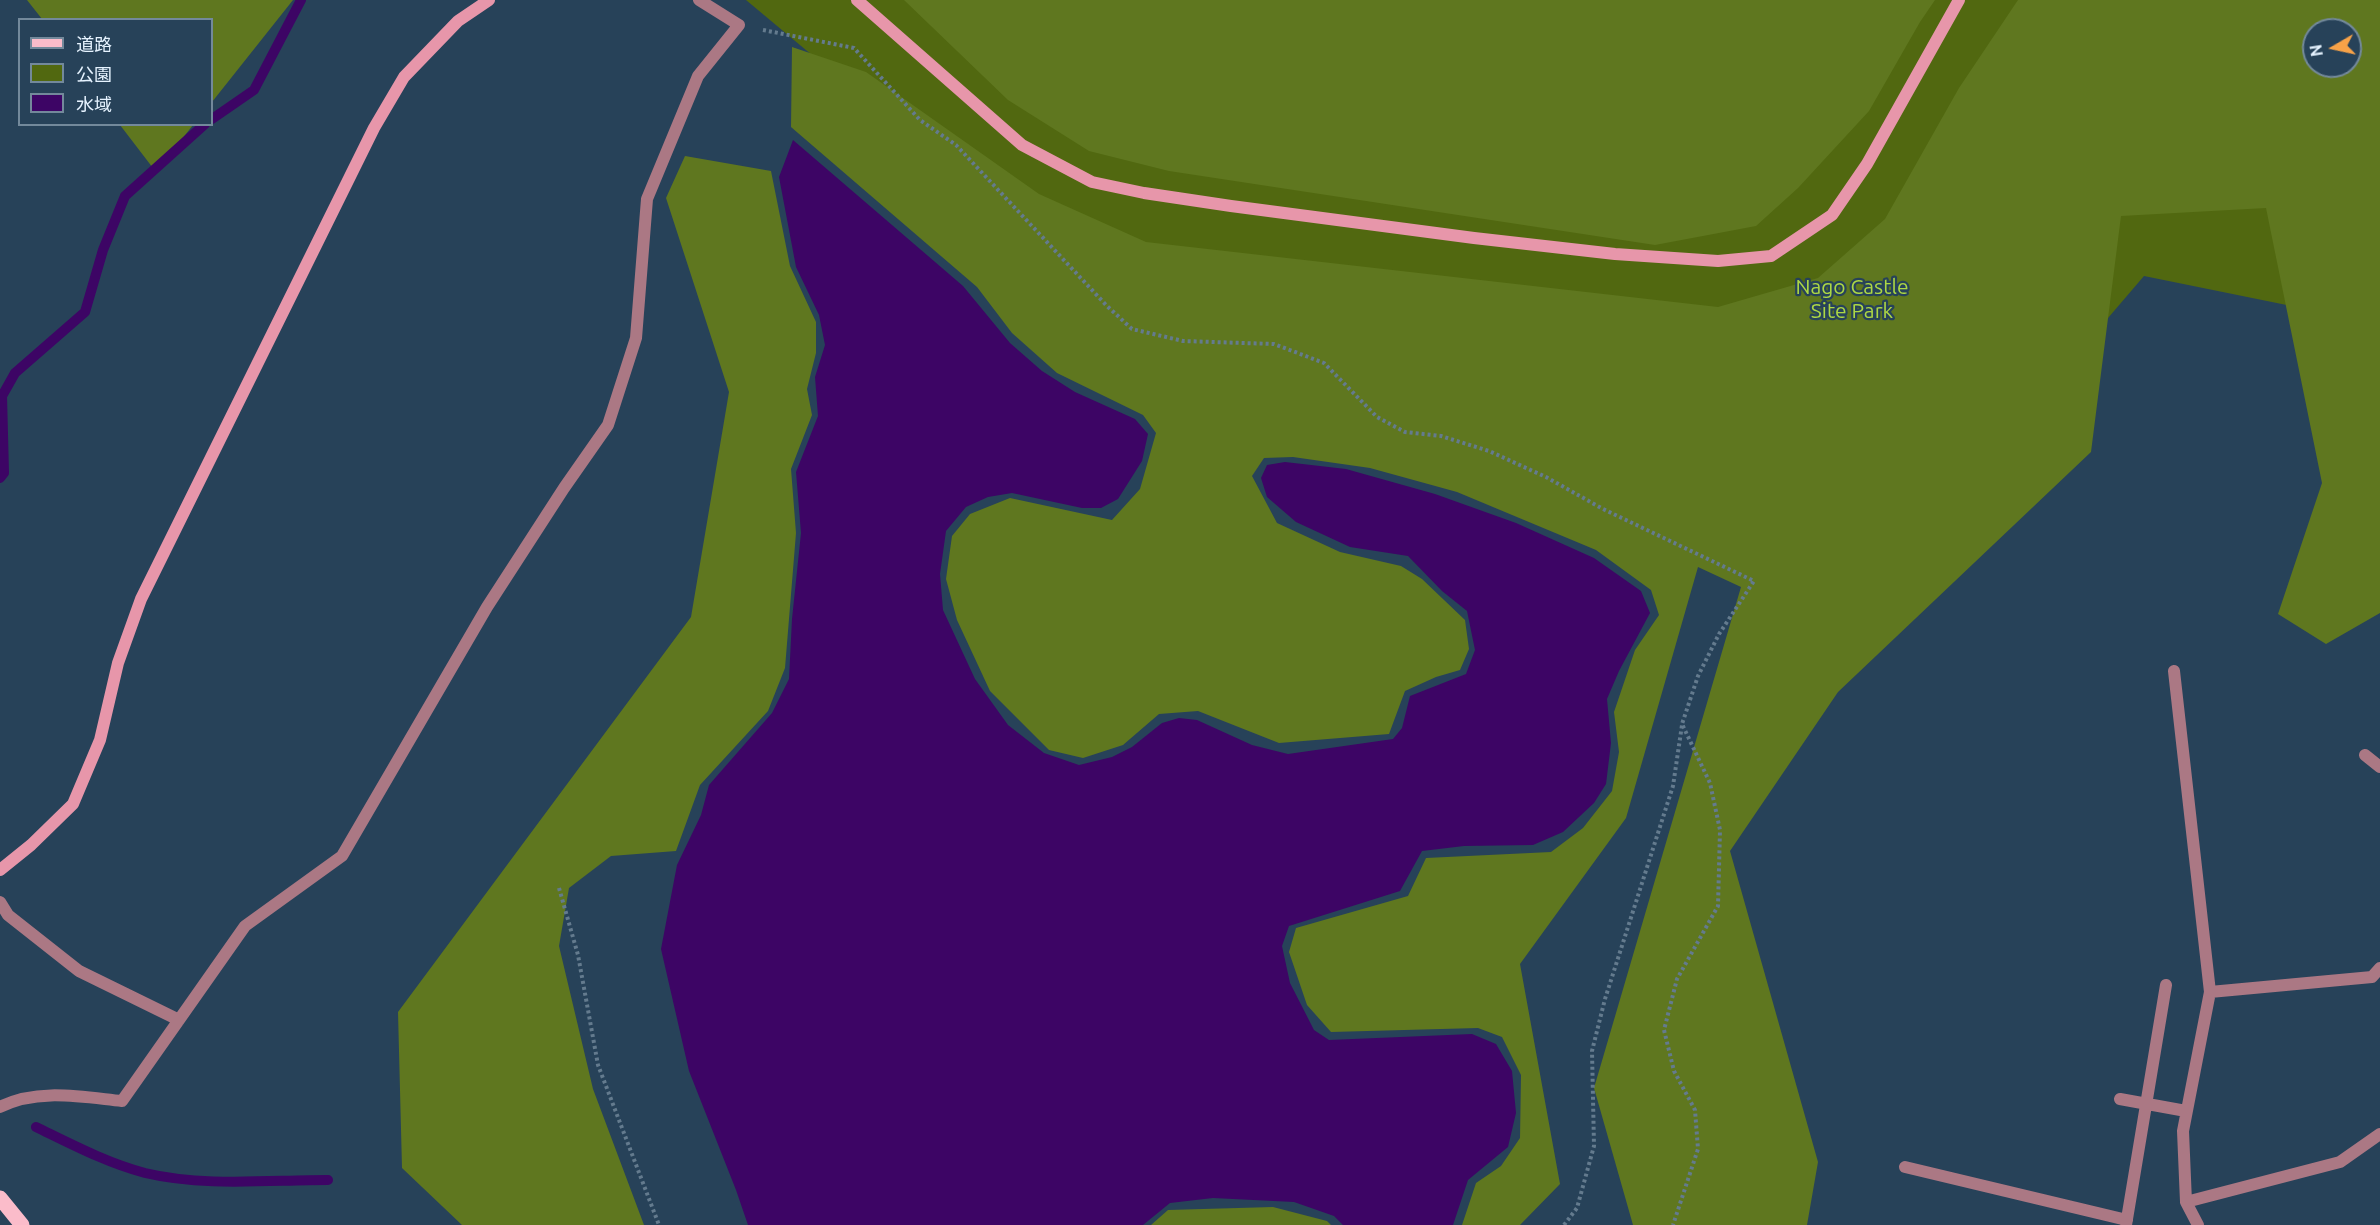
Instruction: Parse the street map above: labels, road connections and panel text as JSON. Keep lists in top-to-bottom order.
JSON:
{
  "parks": ["Nago Castle Site Park"],
  "legend": ["道路", "公園", "水域"],
  "north": "left"
}
